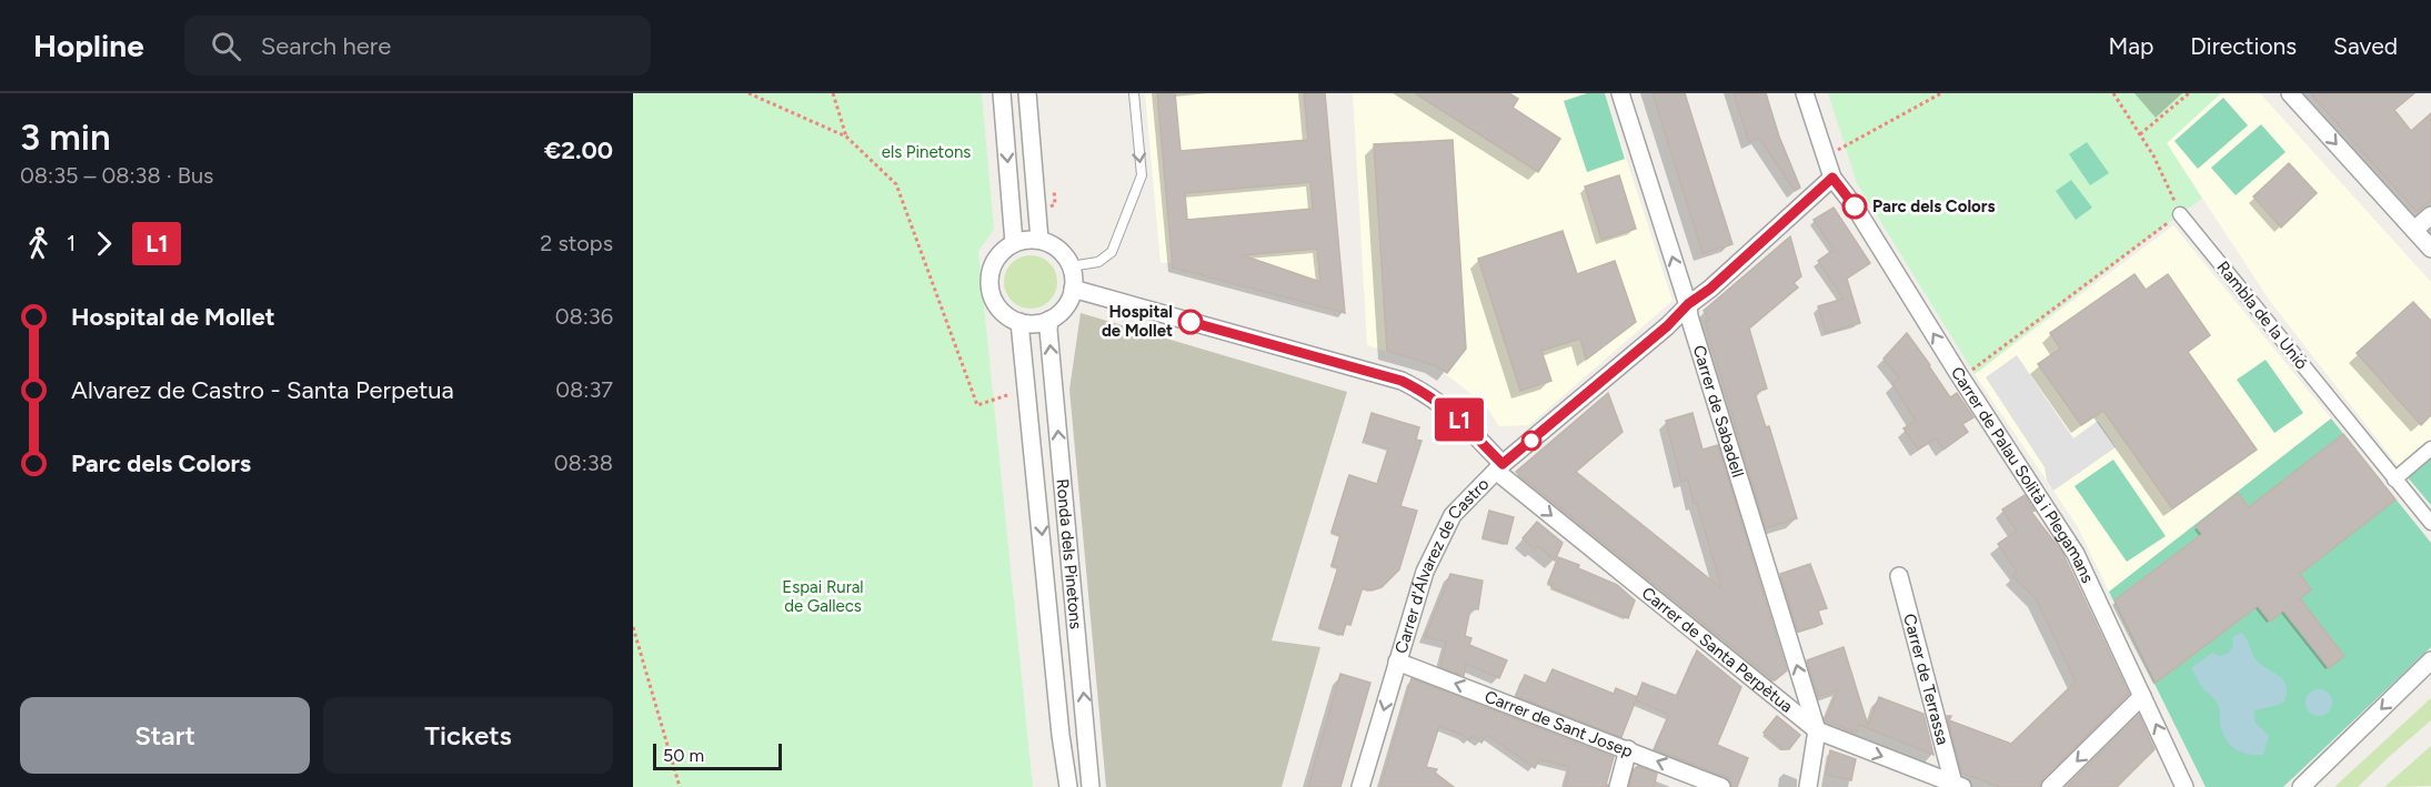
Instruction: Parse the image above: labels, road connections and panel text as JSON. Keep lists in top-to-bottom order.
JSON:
{
  "streets": {
    "street": [
      "Rambla de la Unió",
      "Carrer de Sabadell",
      "Carrer de Palau Solità i Plegamans",
      "Ronda dels Pinetons",
      "Carrer d'Álvarez de Castro",
      "Carrer de Santa Perpètua",
      "Carrer de Terrassa",
      "Carrer de Sant Josep"
    ]
  },
  "crossings": [
    ["Carrer de Sabadell", "Carrer d'Álvarez de Castro"],
    ["Carrer de Sabadell", "Carrer de Santa Perpètua"],
    ["Carrer de Palau Solità i Plegamans", "Carrer d'Álvarez de Castro"],
    ["Ronda dels Pinetons", "Carrer de Santa Perpètua"],
    ["Carrer d'Álvarez de Castro", "Carrer de Santa Perpètua"],
    ["Carrer d'Álvarez de Castro", "Carrer de Sant Josep"],
    ["Carrer de Santa Perpètua", "Carrer de Terrassa"]
  ],
  "one_way": [
    "Carrer de Sabadell",
    "Carrer de Palau Solità i Plegamans",
    "Carrer de Santa Perpètua",
    "Carrer de Sant Josep"
  ],
  "parks": ["els Pinetons", "Espai Rural de Gallecs"],
  "places": ["Parc dels Colors", "Hospital de Mollet"],
  "lines": ["bus line L1"],
  "scale_bar": "50 m",
  "page": {
    "header": "Hopline",
    "search": "Search here",
    "nav": ["Map", "Directions", "Saved"],
    "heading": ["3 min", "08:35 – 08:38 · Bus", "€2.00"],
    "on_map": "L1",
    "legs": ["1", "L1", "2 stops"],
    "list": [
      {
        "name": "Hospital de Mollet",
        "value": "08:36"
      },
      {
        "name": "Alvarez de Castro - Santa Perpetua",
        "value": "08:37"
      },
      {
        "name": "Parc dels Colors",
        "value": "08:38"
      }
    ],
    "buttons": ["Start", "Tickets"],
    "scale": "50 m"
  }
}
